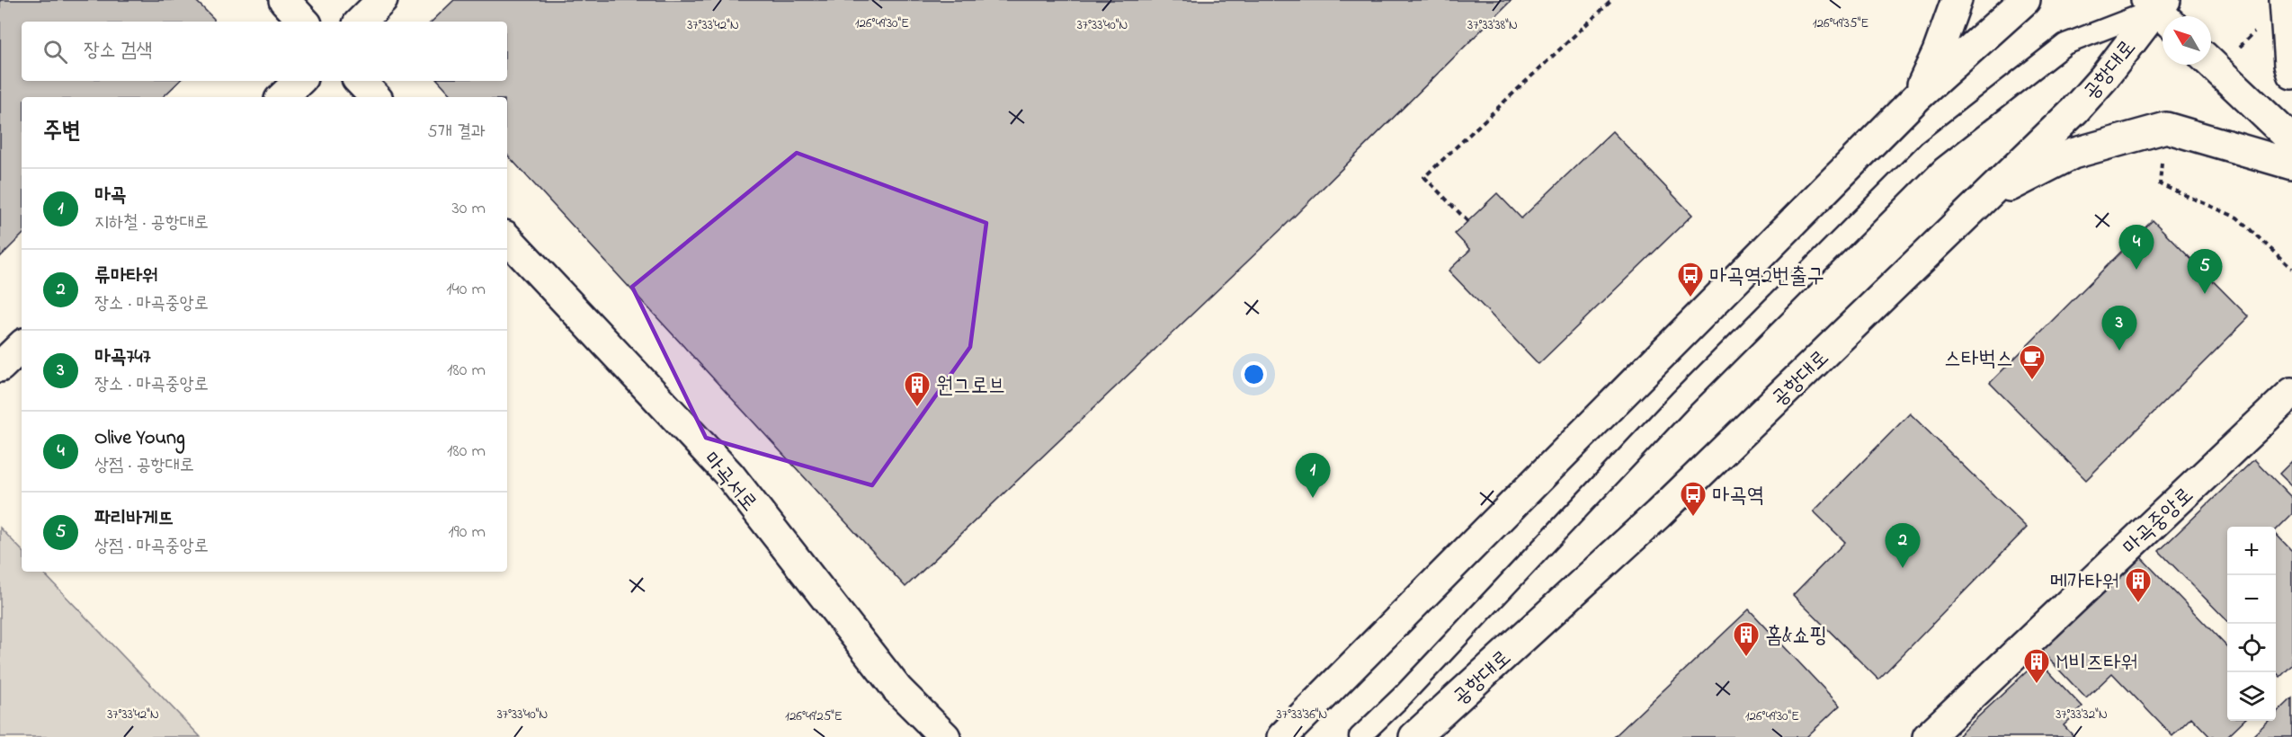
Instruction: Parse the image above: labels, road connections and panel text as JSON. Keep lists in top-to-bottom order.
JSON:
{
  "streets": {
    "main road": ["공항대로", "마곡서로", "마곡중앙로"]
  },
  "places": {
    "bus stop": ["마곡역2번출구", "마곡역"],
    "cafe": ["스타벅스"],
    "building": [
      "원그로브",
      "메가타워",
      "홈&쇼핑",
      "M비즈타워"
    ]
  },
  "north": "top left",
  "page": {
    "search": "장소 검색",
    "heading": ["주변", "5개 결과"],
    "list": [
      {
        "mark": "1",
        "name": "마곡",
        "note": "지하철 · 공항대로",
        "value": "30 m"
      },
      {
        "mark": "2",
        "name": "류마타워",
        "note": "장소 · 마곡중앙로",
        "value": "140 m"
      },
      {
        "mark": "3",
        "name": "마곡747",
        "note": "장소 · 마곡중앙로",
        "value": "180 m"
      },
      {
        "mark": "4",
        "name": "Olive Young",
        "note": "상점 · 공항대로",
        "value": "180 m"
      },
      {
        "mark": "5",
        "name": "파리바게뜨",
        "note": "상점 · 마곡중앙로",
        "value": "190 m"
      }
    ],
    "pins": [
      "4",
      "5",
      "3",
      "1",
      "2"
    ],
    "map_buttons": ["+", "−"]
  },
  "coordinates": [
    "126°49'30\"E",
    "126°49'35\"E",
    "37°33'42\"N",
    "37°33'40\"N",
    "37°33'38\"N",
    "37°33'36\"N",
    "37°33'32\"N",
    "126°49'25\"E"
  ]
}
